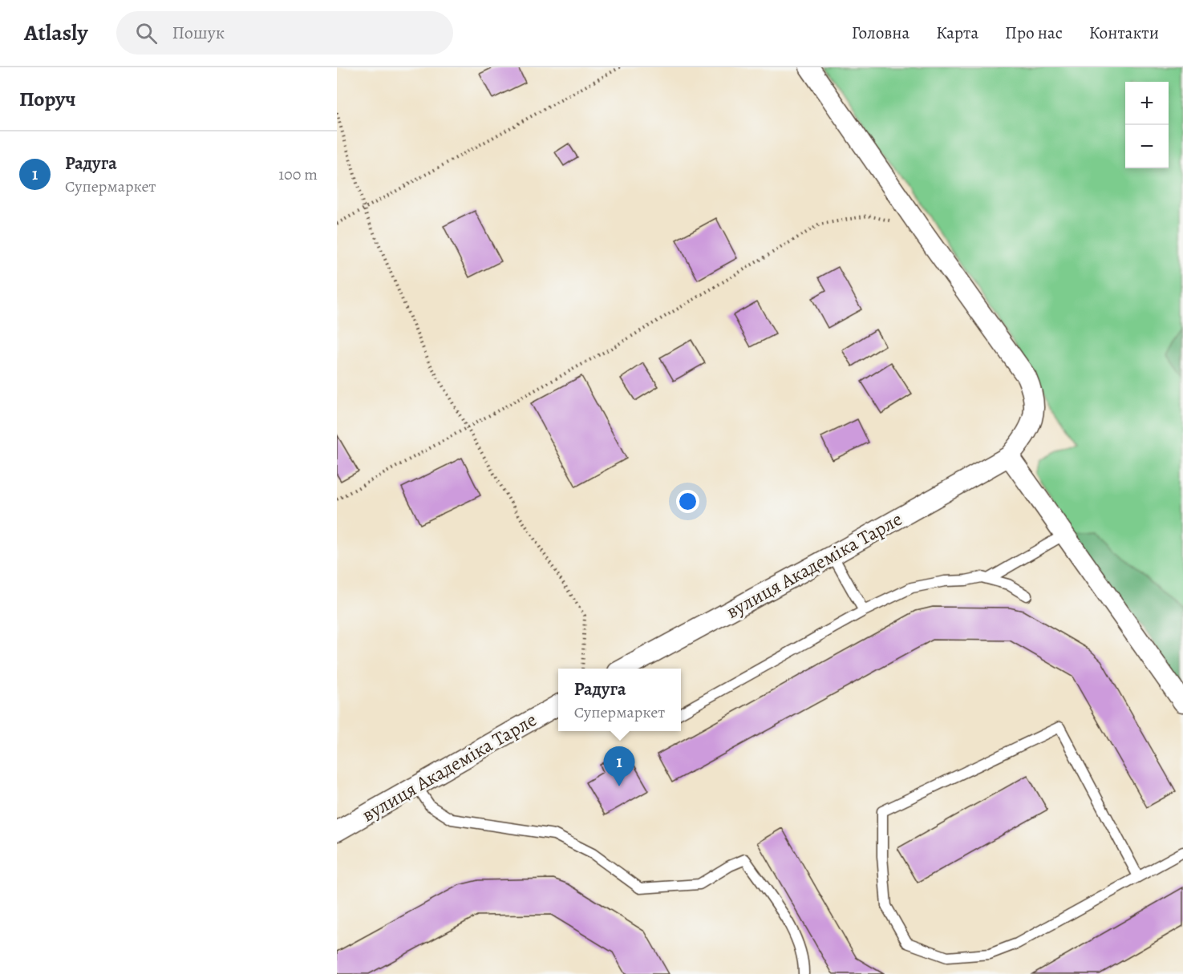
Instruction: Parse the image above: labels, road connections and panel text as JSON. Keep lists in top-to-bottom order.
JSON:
{
  "streets": {
    "street": ["вулиця Академіка Тарле"]
  },
  "page": {
    "header": "Atlasly",
    "search": "Пошук",
    "nav": [
      "Головна",
      "Карта",
      "Про нас",
      "Контакти"
    ],
    "heading": "Поруч",
    "map_buttons": ["+", "−"],
    "list": [
      {
        "mark": "1",
        "name": "Радуга",
        "note": "Супермаркет",
        "value": "100 m"
      }
    ],
    "popup": ["Радуга", "Супермаркет"],
    "pins": "1"
  }
}
